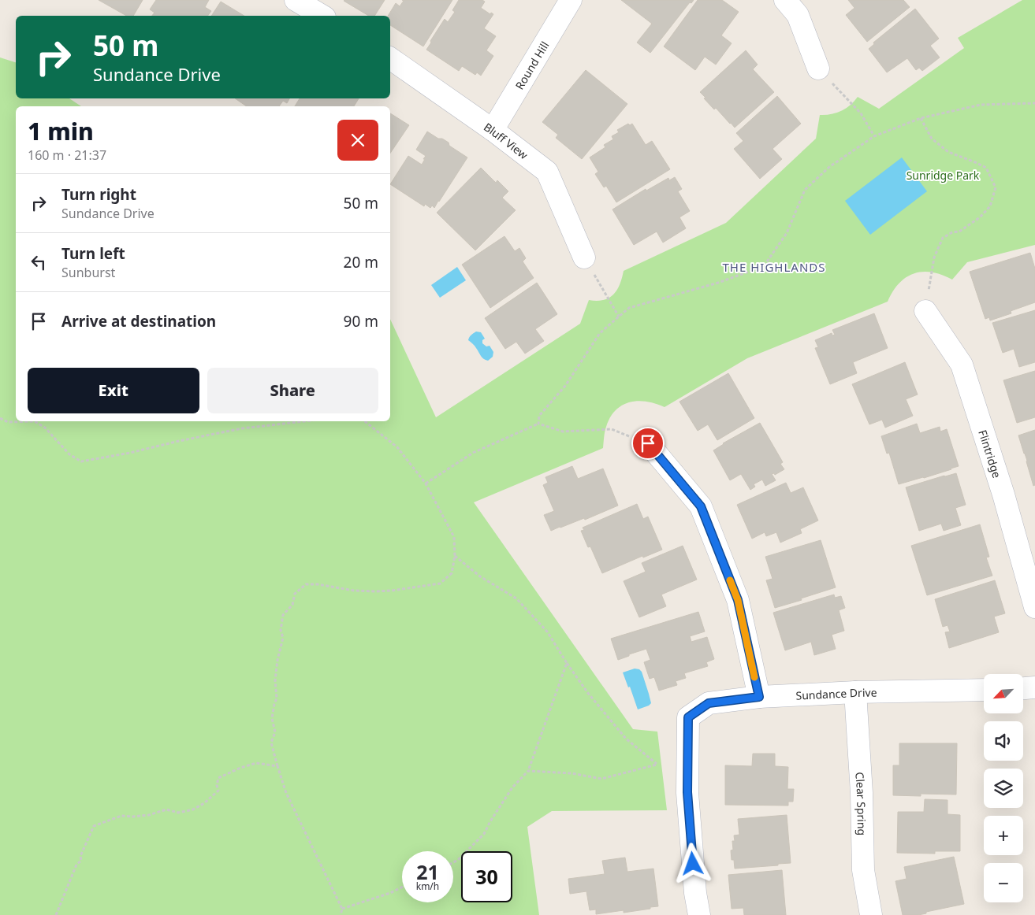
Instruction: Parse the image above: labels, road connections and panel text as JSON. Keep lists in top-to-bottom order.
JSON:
{
  "streets": {
    "street": [
      "Round Hill",
      "Bluff View",
      "Flintridge",
      "Sundance Drive",
      "Clear Spring"
    ]
  },
  "crossings": [
    ["Round Hill", "Bluff View"],
    ["Sundance Drive", "Clear Spring"]
  ],
  "districts": ["THE HIGHLANDS"],
  "parks": ["Sunridge Park"],
  "north": "bottom left",
  "page": {
    "turn": ["50 m", "Sundance Drive"],
    "heading": ["1 min", "160 m · 21:37"],
    "list": [
      {
        "name": "Turn right",
        "note": "Sundance Drive",
        "value": "50 m"
      },
      {
        "name": "Turn left",
        "note": "Sunburst",
        "value": "20 m"
      },
      {
        "name": "Arrive at destination",
        "value": "90 m"
      }
    ],
    "buttons": ["Exit", "Share"],
    "map_buttons": ["+", "−"],
    "speed": "21 km/h",
    "limit": "30"
  }
}
